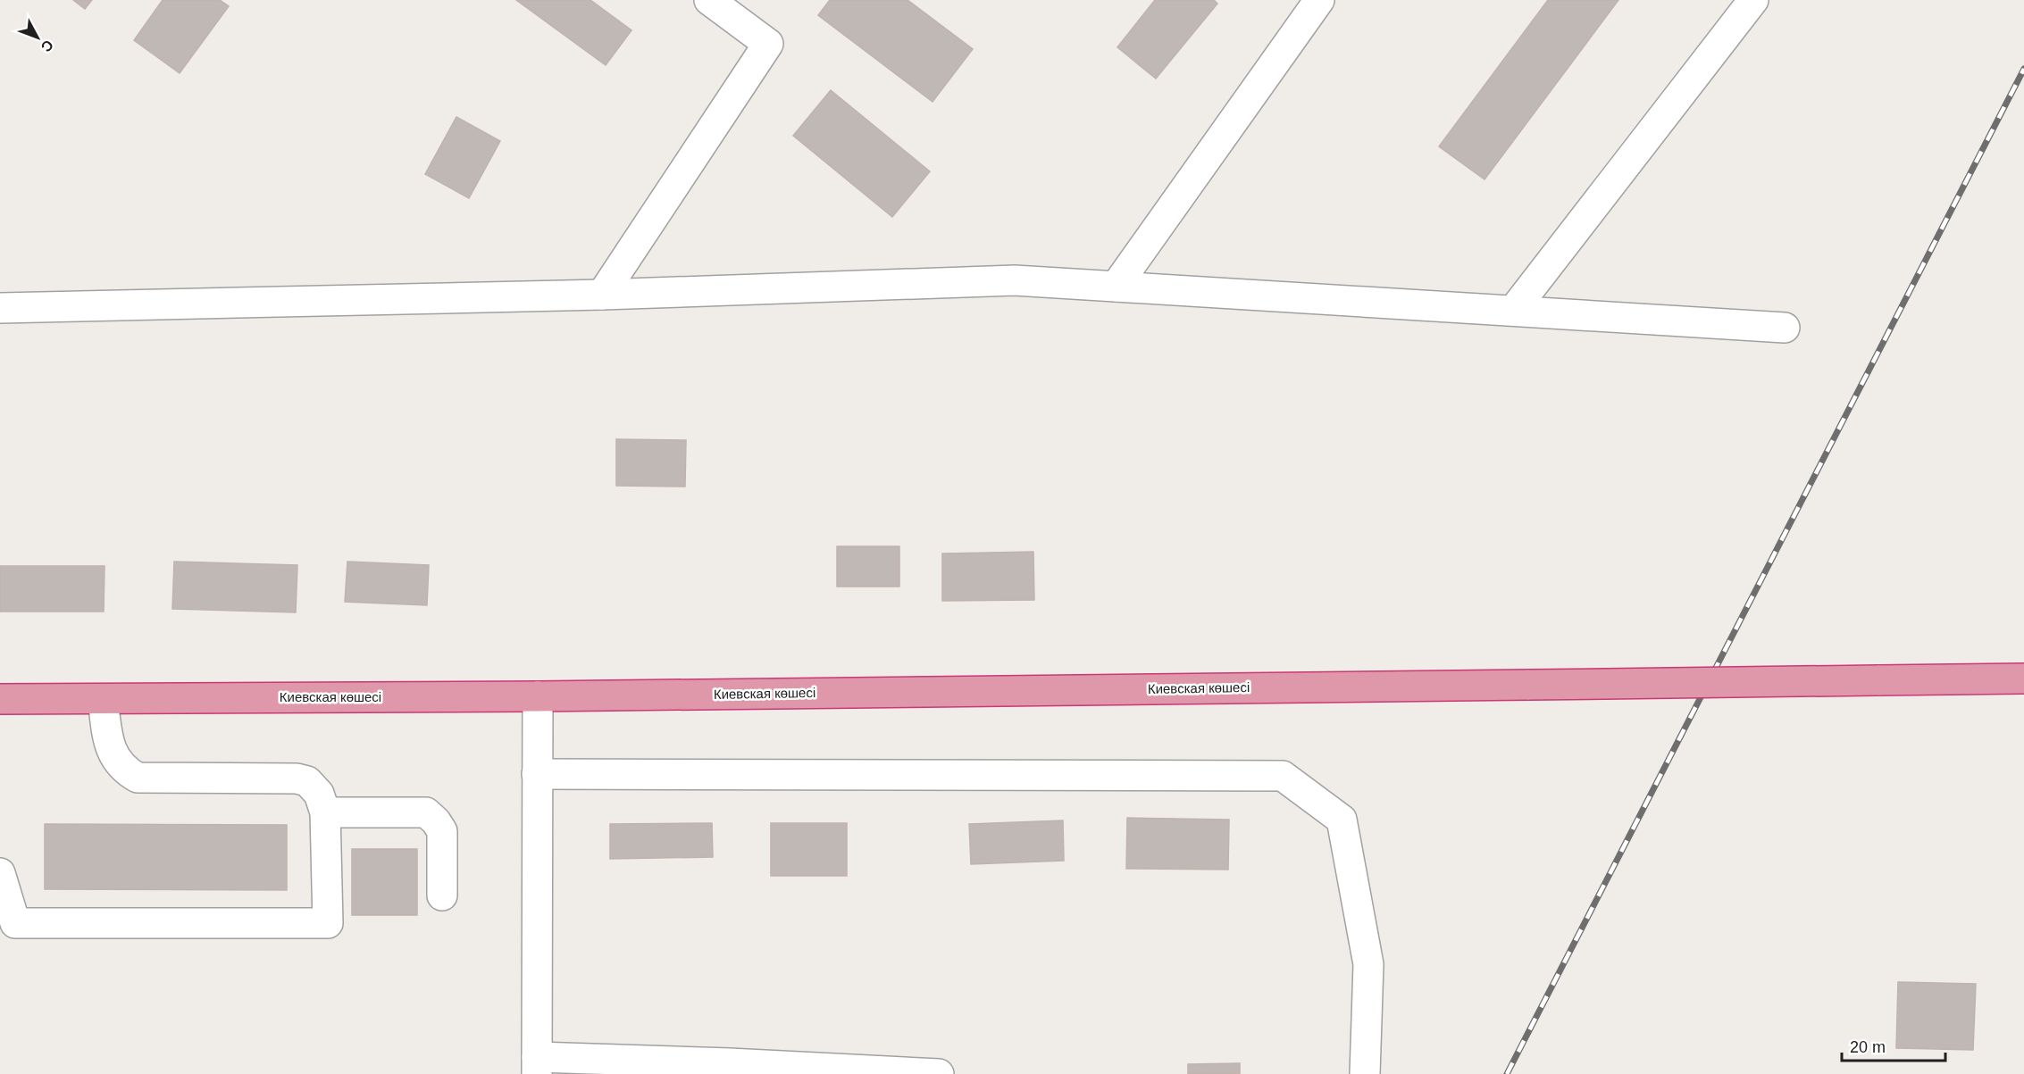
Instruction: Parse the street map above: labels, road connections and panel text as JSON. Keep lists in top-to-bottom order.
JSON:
{
  "streets": {
    "highway": ["Киевская көшесі"]
  },
  "scale_bar": "20 m",
  "north": "bottom right"
}
